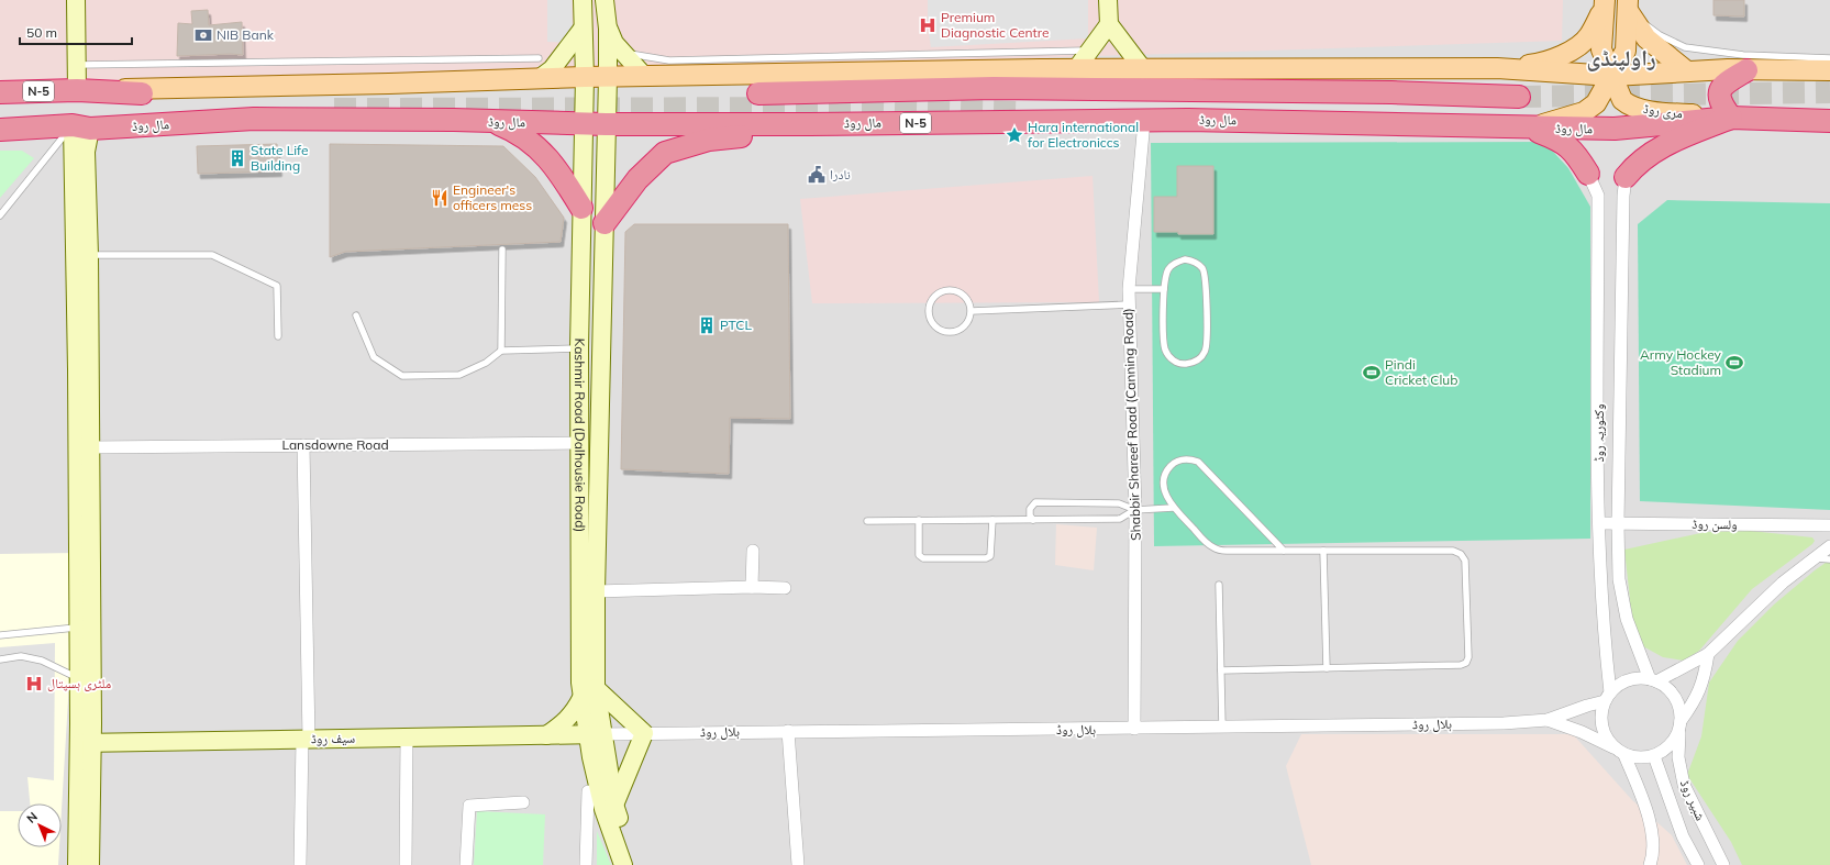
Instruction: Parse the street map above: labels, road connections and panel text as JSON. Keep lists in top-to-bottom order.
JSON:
{
  "streets": {
    "highway": ["N-5", "مال روڈ"],
    "main road": ["مری روڈ"],
    "street": [
      "Shabbir Shareef Road (Canning Road)",
      "وکٹوریہ روڈ",
      "Kashmir Road (Dalhousie Road)",
      "Lansdowne Road",
      "ولسن روڈ",
      "ہلال روڈ",
      "سیف روڈ",
      "شبیر روڈ"
    ]
  },
  "crossings": [
    ["N-5", "مال روڈ"],
    ["مری روڈ", "مال روڈ"],
    ["مال روڈ", "Shabbir Shareef Road (Canning Road)"],
    ["مال روڈ", "Kashmir Road (Dalhousie Road)"],
    ["Shabbir Shareef Road (Canning Road)", "ہلال روڈ"],
    ["وکٹوریہ روڈ", "ولسن روڈ"],
    ["وکٹوریہ روڈ", "ہلال روڈ"],
    ["وکٹوریہ روڈ", "شبیر روڈ"],
    ["Kashmir Road (Dalhousie Road)", "Lansdowne Road"],
    ["Kashmir Road (Dalhousie Road)", "ہلال روڈ"],
    ["Kashmir Road (Dalhousie Road)", "سیف روڈ"],
    ["ہلال روڈ", "سیف روڈ"],
    ["ہلال روڈ", "شبیر روڈ"]
  ],
  "districts": ["راولپنڈی"],
  "places": {
    "hospital": ["Premium Diagnostic Centre", "ملٹری ہسپتال"],
    "bank": ["NIB Bank"],
    "place": ["Hara international for Electroniccs"],
    "building": ["State Life Building", "PTCL"],
    "public building": ["نادرا"],
    "restaurant": ["Engineer's officers mess"],
    "sports": ["Army Hockey Stadium", "Pindi Cricket Club"]
  },
  "scale_bar": "50 m",
  "north": "top left"
}
